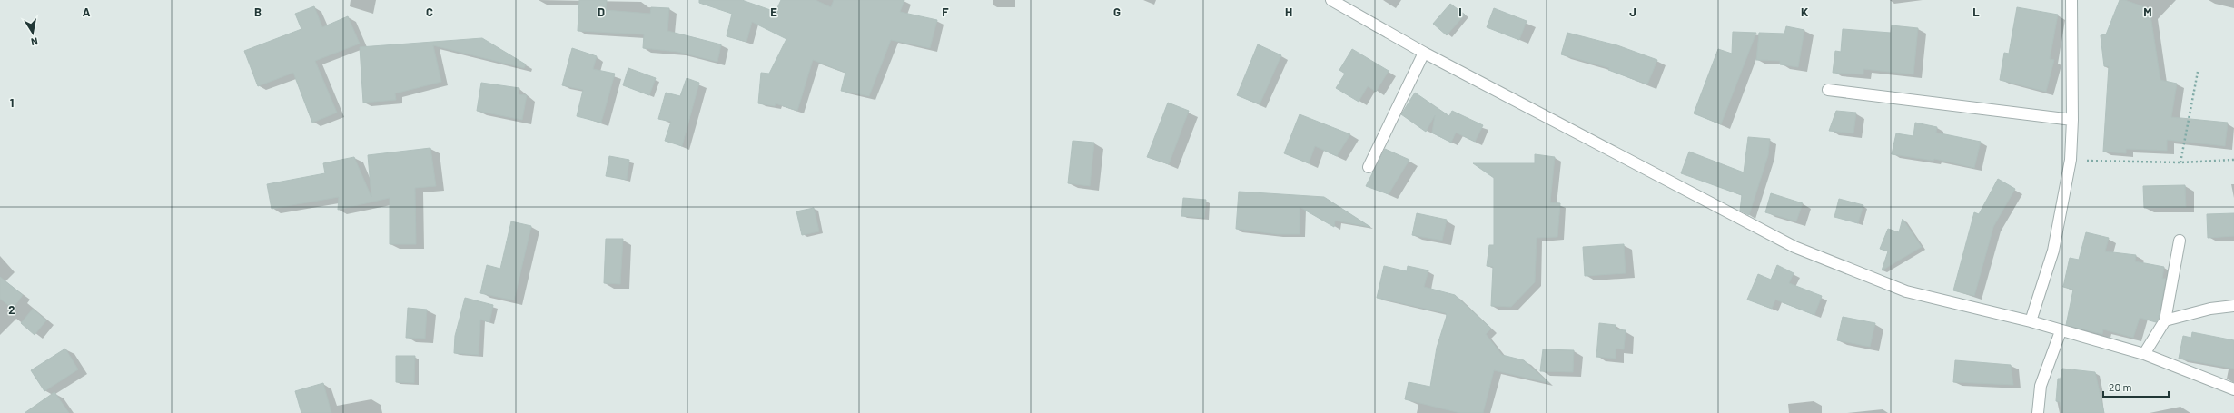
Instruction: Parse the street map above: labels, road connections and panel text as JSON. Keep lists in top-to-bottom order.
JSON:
{
  "scale_bar": "20 m",
  "north": "bottom",
  "grid": {
    "columns": [
      "A",
      "B",
      "C",
      "D",
      "E",
      "F",
      "G",
      "H",
      "I",
      "J",
      "K",
      "L",
      "M"
    ],
    "rows": ["1", "2"]
  }
}
